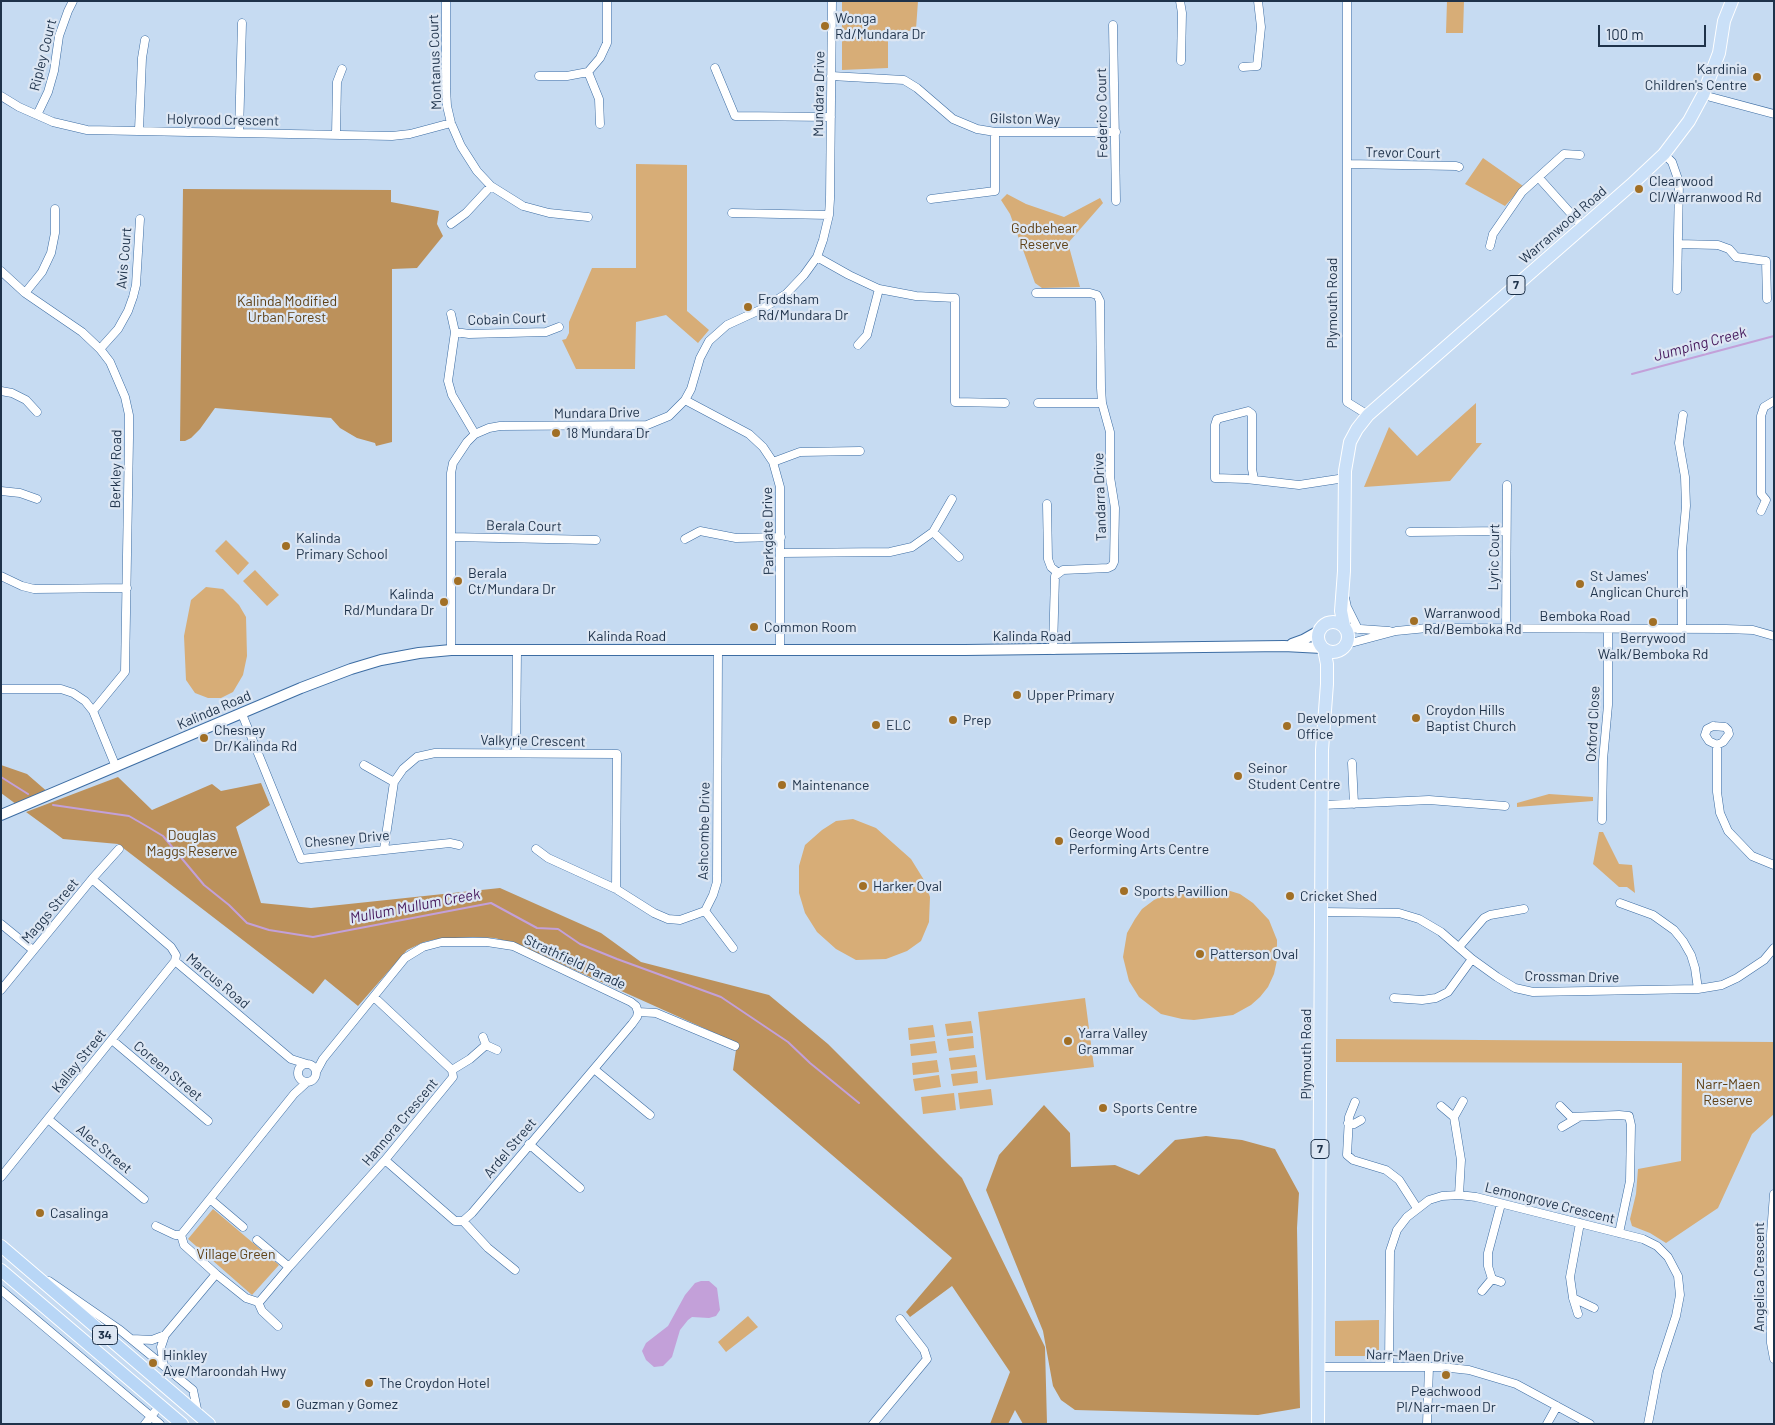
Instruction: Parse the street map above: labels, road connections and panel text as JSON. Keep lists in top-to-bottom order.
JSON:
{
  "streets": {
    "highway": ["34"],
    "main road": ["Warranwood Road", "7", "Plymouth Road"],
    "street": [
      "Ripley Court",
      "Montanus Court",
      "Mundara Drive",
      "Federico Court",
      "Gilston Way",
      "Holyrood Crescent",
      "Trevor Court",
      "Avis Court",
      "Cobain Court",
      "Berkley Road",
      "Tandarra Drive",
      "Berala Court",
      "Parkgate Drive",
      "Lyric Court",
      "Bemboka Road",
      "Kalinda Road",
      "Oxford Close",
      "Valkyrie Crescent",
      "Ashcombe Drive",
      "Chesney Drive",
      "Maggs Street",
      "Strathfield Parade",
      "Crossman Drive",
      "Marcus Road",
      "Kallay Street",
      "Coreen Street",
      "Hannora Crescent",
      "Ardel Street",
      "Alec Street",
      "Lemongrove Crescent",
      "Angelica Crescent",
      "Narr-Maen Drive"
    ]
  },
  "crossings": [
    ["Ripley Court", "Holyrood Crescent"],
    ["Montanus Court", "Holyrood Crescent"],
    ["Mundara Drive", "Gilston Way"],
    ["Mundara Drive", "Parkgate Drive"],
    ["Federico Court", "Gilston Way"],
    ["Trevor Court", "Plymouth Road"],
    ["Warranwood Road", "7"],
    ["Warranwood Road", "Plymouth Road"],
    ["Avis Court", "Berkley Road"],
    ["7", "Plymouth Road"],
    ["7", "Bemboka Road"],
    ["7", "Kalinda Road"],
    ["Plymouth Road", "Bemboka Road"],
    ["Plymouth Road", "Kalinda Road"],
    ["Plymouth Road", "Crossman Drive"],
    ["Plymouth Road", "Narr-Maen Drive"],
    ["Parkgate Drive", "Kalinda Road"],
    ["Lyric Court", "Bemboka Road"],
    ["Bemboka Road", "Kalinda Road"],
    ["Bemboka Road", "Oxford Close"],
    ["Kalinda Road", "Ashcombe Drive"],
    ["Kalinda Road", "Chesney Drive"],
    ["Maggs Street", "Marcus Road"],
    ["Strathfield Parade", "Marcus Road"],
    ["Strathfield Parade", "Hannora Crescent"],
    ["Strathfield Parade", "Ardel Street"],
    ["Marcus Road", "Kallay Street"],
    ["Kallay Street", "Coreen Street"],
    ["Kallay Street", "Alec Street"],
    ["Lemongrove Crescent", "Narr-Maen Drive"]
  ],
  "water": ["Jumping Creek", "Mullum Mullum Creek"],
  "parks": [
    "Godbehear Reserve",
    "Kalinda Modified Urban Forest",
    "Douglas Maggs Reserve",
    "Narr-Maen Reserve",
    "Village Green"
  ],
  "places": [
    "Wonga Rd/Mundara Dr",
    "Kardinia Children's Centre",
    "Clearwood Cl/Warranwood Rd",
    "Frodsham Rd/Mundara Dr",
    "18 Mundara Dr",
    "Kalinda Primary School",
    "Berala Ct/Mundara Dr",
    "St James' Anglican Church",
    "Kalinda Rd/Mundara Dr",
    "Warranwood Rd/Bemboka Rd",
    "Berrywood Walk/Bemboka Rd",
    "Common Room",
    "Upper Primary",
    "Croydon Hills Baptist Church",
    "Prep",
    "ELC",
    "Development Office",
    "Chesney Dr/Kalinda Rd",
    "Seinor Student Centre",
    "Maintenance",
    "George Wood Performing Arts Centre",
    "Harker Oval",
    "Sports Pavillion",
    "Cricket Shed",
    "Patterson Oval",
    "Yarra Valley Grammar",
    "Sports Centre",
    "Casalinga",
    "Hinkley Ave/Maroondah Hwy",
    "Peachwood Pl/Narr-maen Dr",
    "The Croydon Hotel",
    "Guzman y Gomez"
  ],
  "scale_bar": "100 m"
}
